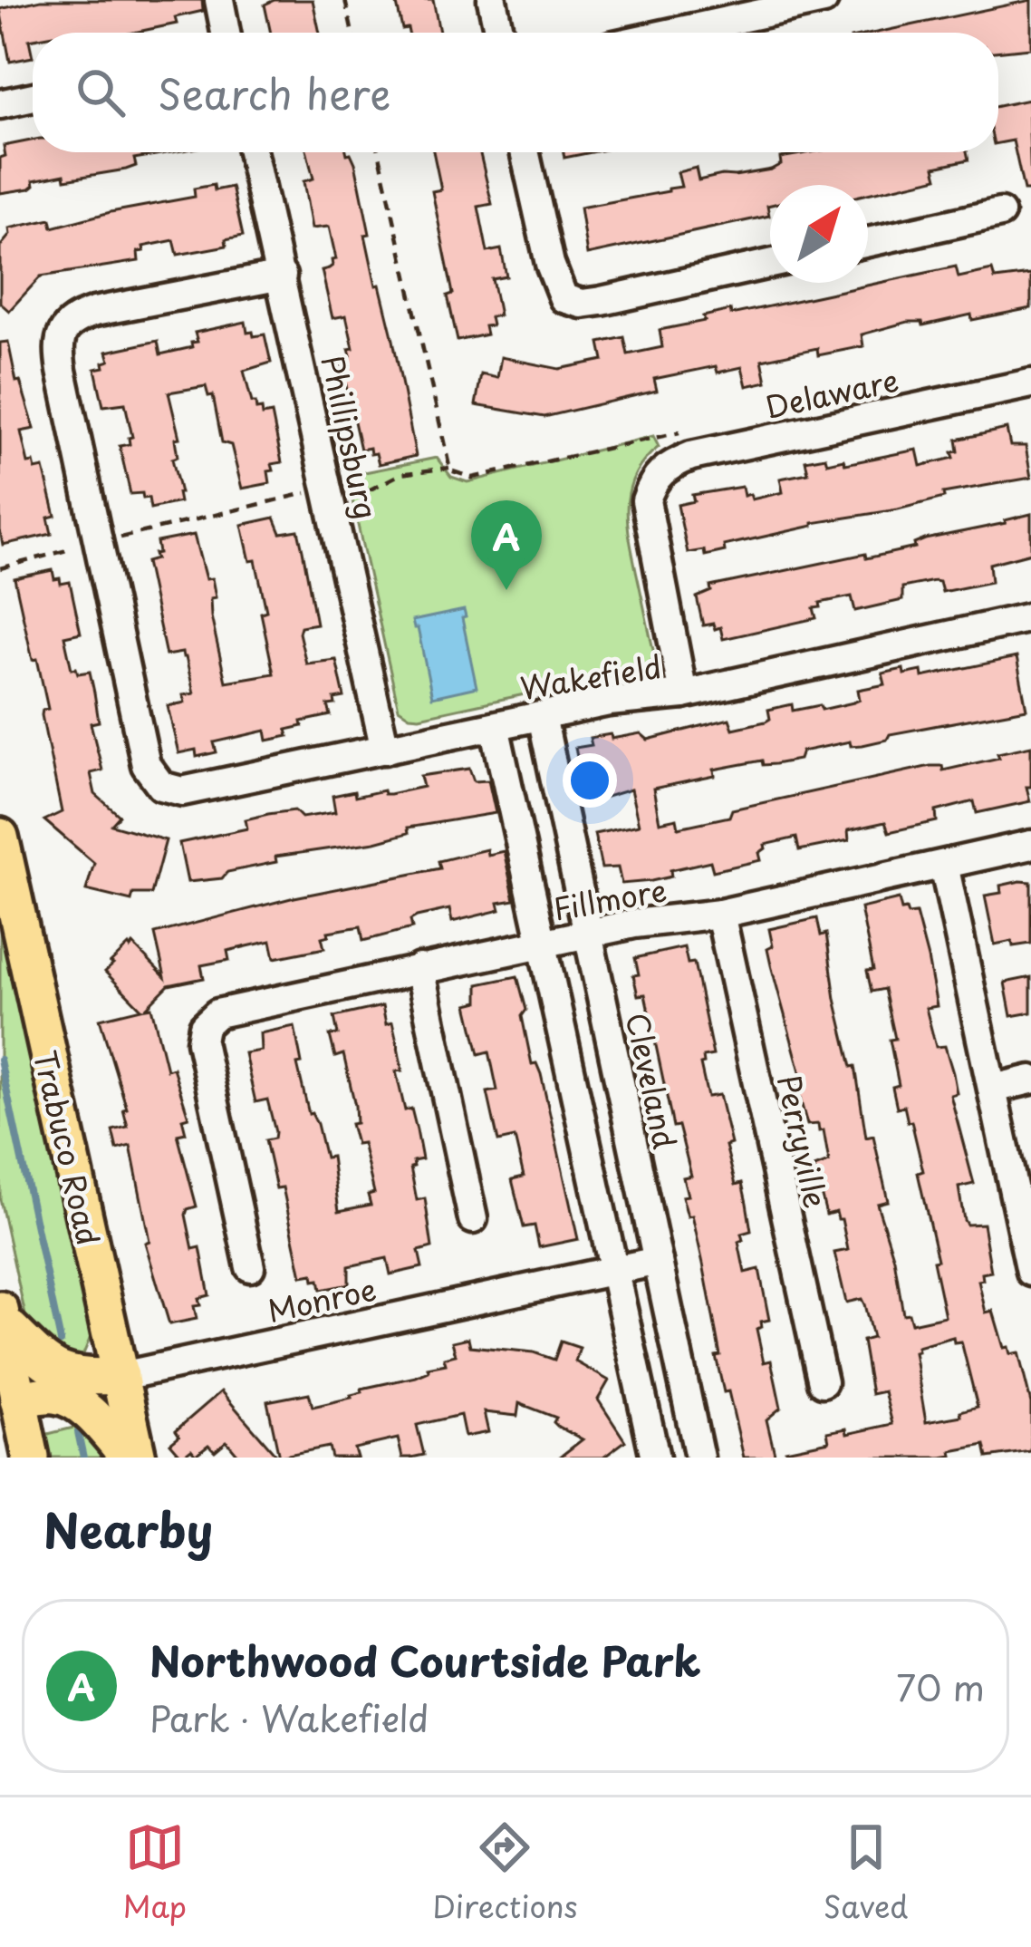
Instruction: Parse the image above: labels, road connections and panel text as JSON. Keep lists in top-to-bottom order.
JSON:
{
  "streets": {
    "main road": ["Trabuco Road"],
    "street": [
      "Delaware",
      "Phillipsburg",
      "Wakefield",
      "Fillmore",
      "Cleveland",
      "Perryville",
      "Monroe"
    ]
  },
  "crossings": [
    ["Delaware", "Wakefield"],
    ["Phillipsburg", "Wakefield"],
    ["Wakefield", "Cleveland"],
    ["Fillmore", "Cleveland"],
    ["Fillmore", "Perryville"],
    ["Cleveland", "Monroe"],
    ["Trabuco Road", "Monroe"]
  ],
  "north": "top right",
  "page": {
    "search": "Search here",
    "pins": "A",
    "heading": "Nearby",
    "list": [
      {
        "mark": "A",
        "name": "Northwood Courtside Park",
        "note": "Park · Wakefield",
        "value": "70 m"
      }
    ],
    "nav": ["Map", "Directions", "Saved"]
  }
}
